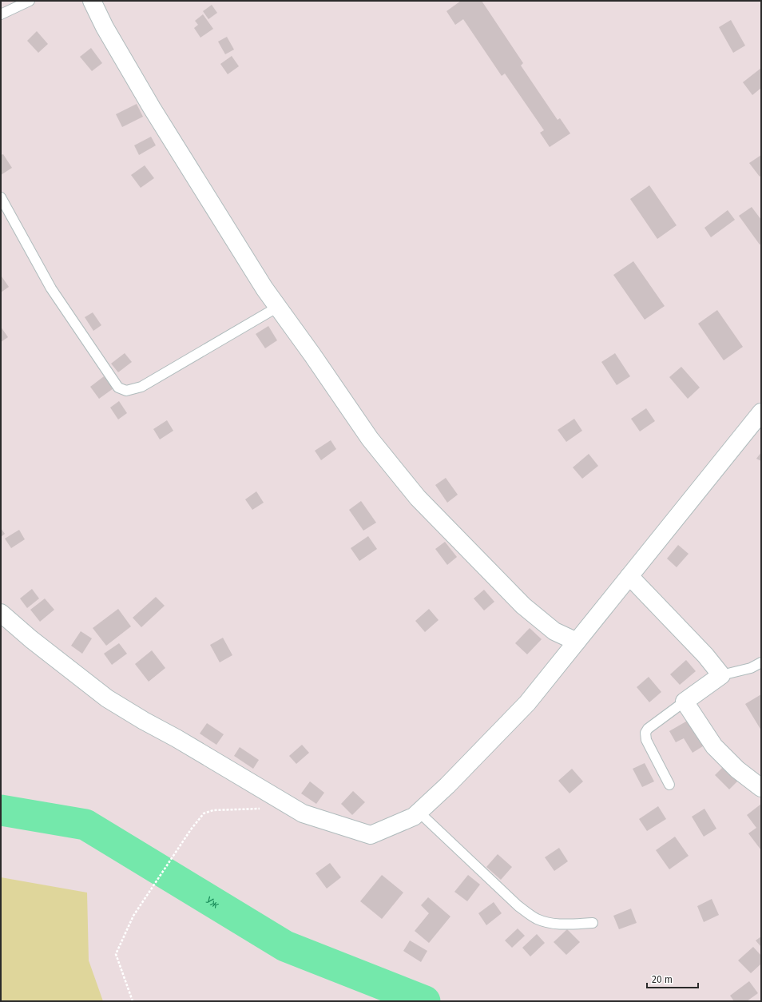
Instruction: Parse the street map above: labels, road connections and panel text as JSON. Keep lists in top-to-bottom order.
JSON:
{
  "water": ["Уж"],
  "scale_bar": "20 m"
}
